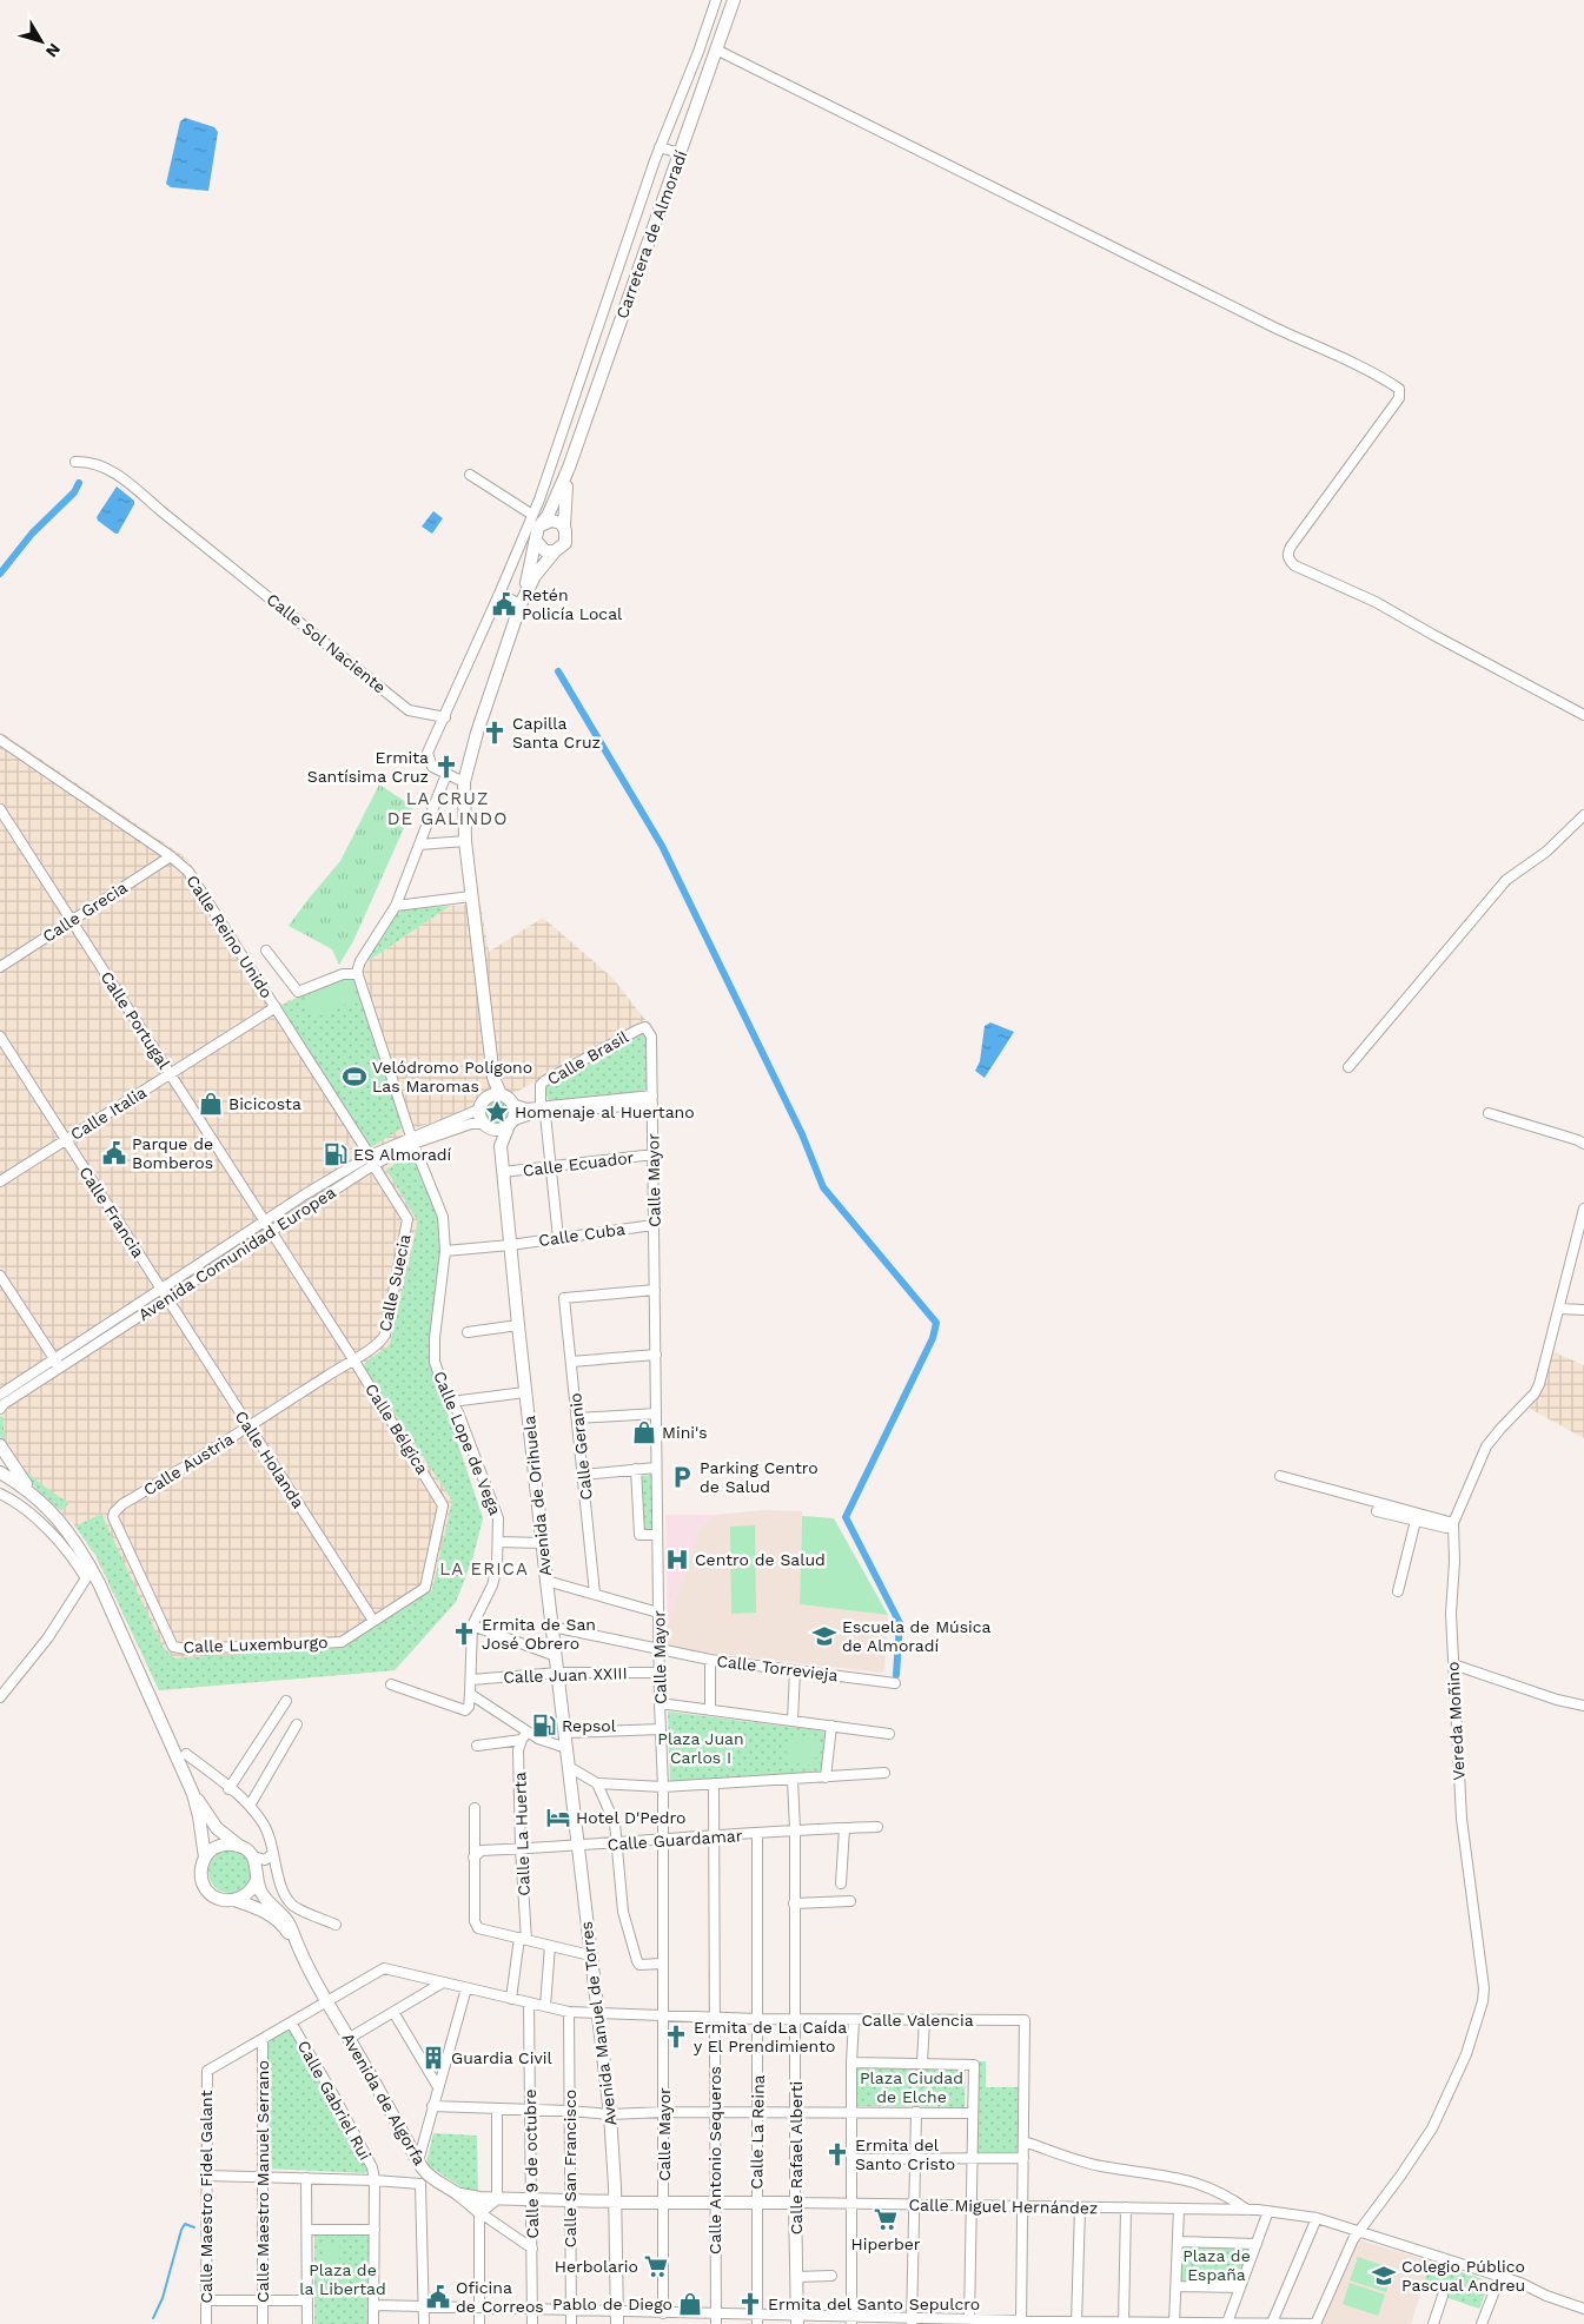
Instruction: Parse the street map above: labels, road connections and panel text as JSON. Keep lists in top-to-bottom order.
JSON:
{
  "streets": {
    "main road": [
      "Carretera de Almoradí",
      "Avenida de Orihuela",
      "Avenida Manuel de Torres",
      "Avenida de Algorfa",
      "Calle Rafael Alberti",
      "Calle Miguel Hernández"
    ],
    "street": [
      "Calle Sol Naciente",
      "Calle Grecia",
      "Calle Reino Unido",
      "Calle Portugal",
      "Calle Brasil",
      "Calle Italia",
      "Calle Ecuador",
      "Calle Mayor",
      "Calle Francia",
      "Calle Cuba",
      "Avenida Comunidad Europea",
      "Calle Suecia",
      "Calle Bélgica",
      "Calle Lope de Vega",
      "Calle Geranio",
      "Calle Holanda",
      "Calle Austria",
      "Calle Luxemburgo",
      "Calle Torrevieja",
      "Calle Juan XXIII",
      "Vereda Moñino",
      "Calle La Huerta",
      "Calle Guardamar",
      "Calle Valencia",
      "Calle Gabriel Rui",
      "Calle La Reina",
      "Calle Antonio Sequeros",
      "Calle 9 de octubre",
      "Calle San Francisco",
      "Calle Maestro Manuel Serrano",
      "Calle Maestro Fidel Galant"
    ]
  },
  "crossings": [
    ["Calle Grecia", "Calle Reino Unido"],
    ["Calle Grecia", "Calle Portugal"],
    ["Calle Reino Unido", "Calle Italia"],
    ["Calle Reino Unido", "Avenida Comunidad Europea"],
    ["Calle Reino Unido", "Calle Suecia"],
    ["Calle Portugal", "Calle Italia"],
    ["Calle Portugal", "Avenida Comunidad Europea"],
    ["Calle Portugal", "Calle Bélgica"],
    ["Calle Brasil", "Calle Mayor"],
    ["Calle Italia", "Calle Francia"],
    ["Calle Ecuador", "Calle Mayor"],
    ["Calle Ecuador", "Avenida de Orihuela"],
    ["Calle Mayor", "Calle Cuba"],
    ["Calle Mayor", "Calle Geranio"],
    ["Calle Mayor", "Calle Torrevieja"],
    ["Calle Mayor", "Calle Juan XXIII"],
    ["Calle Mayor", "Calle Guardamar"],
    ["Calle Mayor", "Calle Valencia"],
    ["Calle Mayor", "Calle Miguel Hernández"],
    ["Calle Francia", "Avenida Comunidad Europea"],
    ["Calle Francia", "Calle Holanda"],
    ["Calle Cuba", "Calle Lope de Vega"],
    ["Calle Cuba", "Avenida de Orihuela"],
    ["Avenida Comunidad Europea", "Calle Suecia"],
    ["Avenida Comunidad Europea", "Calle Bélgica"],
    ["Avenida Comunidad Europea", "Calle Lope de Vega"],
    ["Avenida Comunidad Europea", "Calle Holanda"],
    ["Avenida Comunidad Europea", "Avenida de Orihuela"],
    ["Calle Suecia", "Calle Bélgica"],
    ["Calle Suecia", "Calle Austria"],
    ["Calle Bélgica", "Calle Holanda"],
    ["Calle Bélgica", "Calle Austria"],
    ["Calle Bélgica", "Calle Luxemburgo"],
    ["Calle Lope de Vega", "Calle Juan XXIII"],
    ["Calle Holanda", "Calle Austria"],
    ["Calle Holanda", "Calle Luxemburgo"],
    ["Calle Austria", "Calle Luxemburgo"],
    ["Avenida de Orihuela", "Calle Torrevieja"],
    ["Avenida de Orihuela", "Calle Juan XXIII"],
    ["Avenida de Orihuela", "Calle Guardamar"],
    ["Avenida de Orihuela", "Avenida Manuel de Torres"],
    ["Vereda Moñino", "Calle Miguel Hernández"],
    ["Calle La Huerta", "Calle Guardamar"],
    ["Calle La Huerta", "Calle Valencia"],
    ["Calle Guardamar", "Avenida Manuel de Torres"],
    ["Calle Guardamar", "Calle La Reina"],
    ["Calle Guardamar", "Calle Rafael Alberti"],
    ["Calle Guardamar", "Calle Antonio Sequeros"],
    ["Calle Valencia", "Avenida Manuel de Torres"],
    ["Calle Valencia", "Avenida de Algorfa"],
    ["Calle Valencia", "Calle Gabriel Rui"],
    ["Calle Valencia", "Calle La Reina"],
    ["Calle Valencia", "Calle Rafael Alberti"],
    ["Calle Valencia", "Calle Antonio Sequeros"],
    ["Calle Valencia", "Calle 9 de octubre"],
    ["Calle Valencia", "Calle San Francisco"],
    ["Calle Valencia", "Calle Maestro Manuel Serrano"],
    ["Calle Valencia", "Calle Maestro Fidel Galant"],
    ["Avenida Manuel de Torres", "Calle Miguel Hernández"],
    ["Avenida de Algorfa", "Calle 9 de octubre"],
    ["Avenida de Algorfa", "Calle Miguel Hernández"],
    ["Calle La Reina", "Calle Miguel Hernández"],
    ["Calle Rafael Alberti", "Calle Miguel Hernández"],
    ["Calle Antonio Sequeros", "Calle Miguel Hernández"],
    ["Calle 9 de octubre", "Calle Miguel Hernández"],
    ["Calle San Francisco", "Calle Miguel Hernández"]
  ],
  "districts": ["LA CRUZ DE GALINDO", "LA ERICA"],
  "parks": [
    "Plaza Juan Carlos I",
    "Plaza Ciudad de Elche",
    "Plaza de España",
    "Plaza de la Libertad"
  ],
  "places": {
    "public building": ["Retén Policía Local", "Parque de Bomberos", "Oficina de Correos"],
    "church": [
      "Capilla Santa Cruz",
      "Ermita Santísima Cruz",
      "Ermita de San José Obrero",
      "Ermita de La Caída y El Prendimiento",
      "Ermita del Santo Cristo",
      "Ermita del Santo Sepulcro"
    ],
    "sports": ["Velódromo Polígono Las Maromas"],
    "shop": ["Bicicosta", "Mini's", "Pablo de Diego"],
    "place": ["Homenaje al Huertano"],
    "fuel station": ["ES Almoradí", "Repsol"],
    "parking": ["Parking Centro de Salud"],
    "hospital": ["Centro de Salud"],
    "school or university": ["Escuela de Música de Almoradí", "Colegio Público Pascual Andreu"],
    "hotel": ["Hotel D'Pedro"],
    "building": ["Guardia Civil"],
    "supermarket": ["Hiperber", "Herbolario"]
  },
  "north": "bottom right"
}
